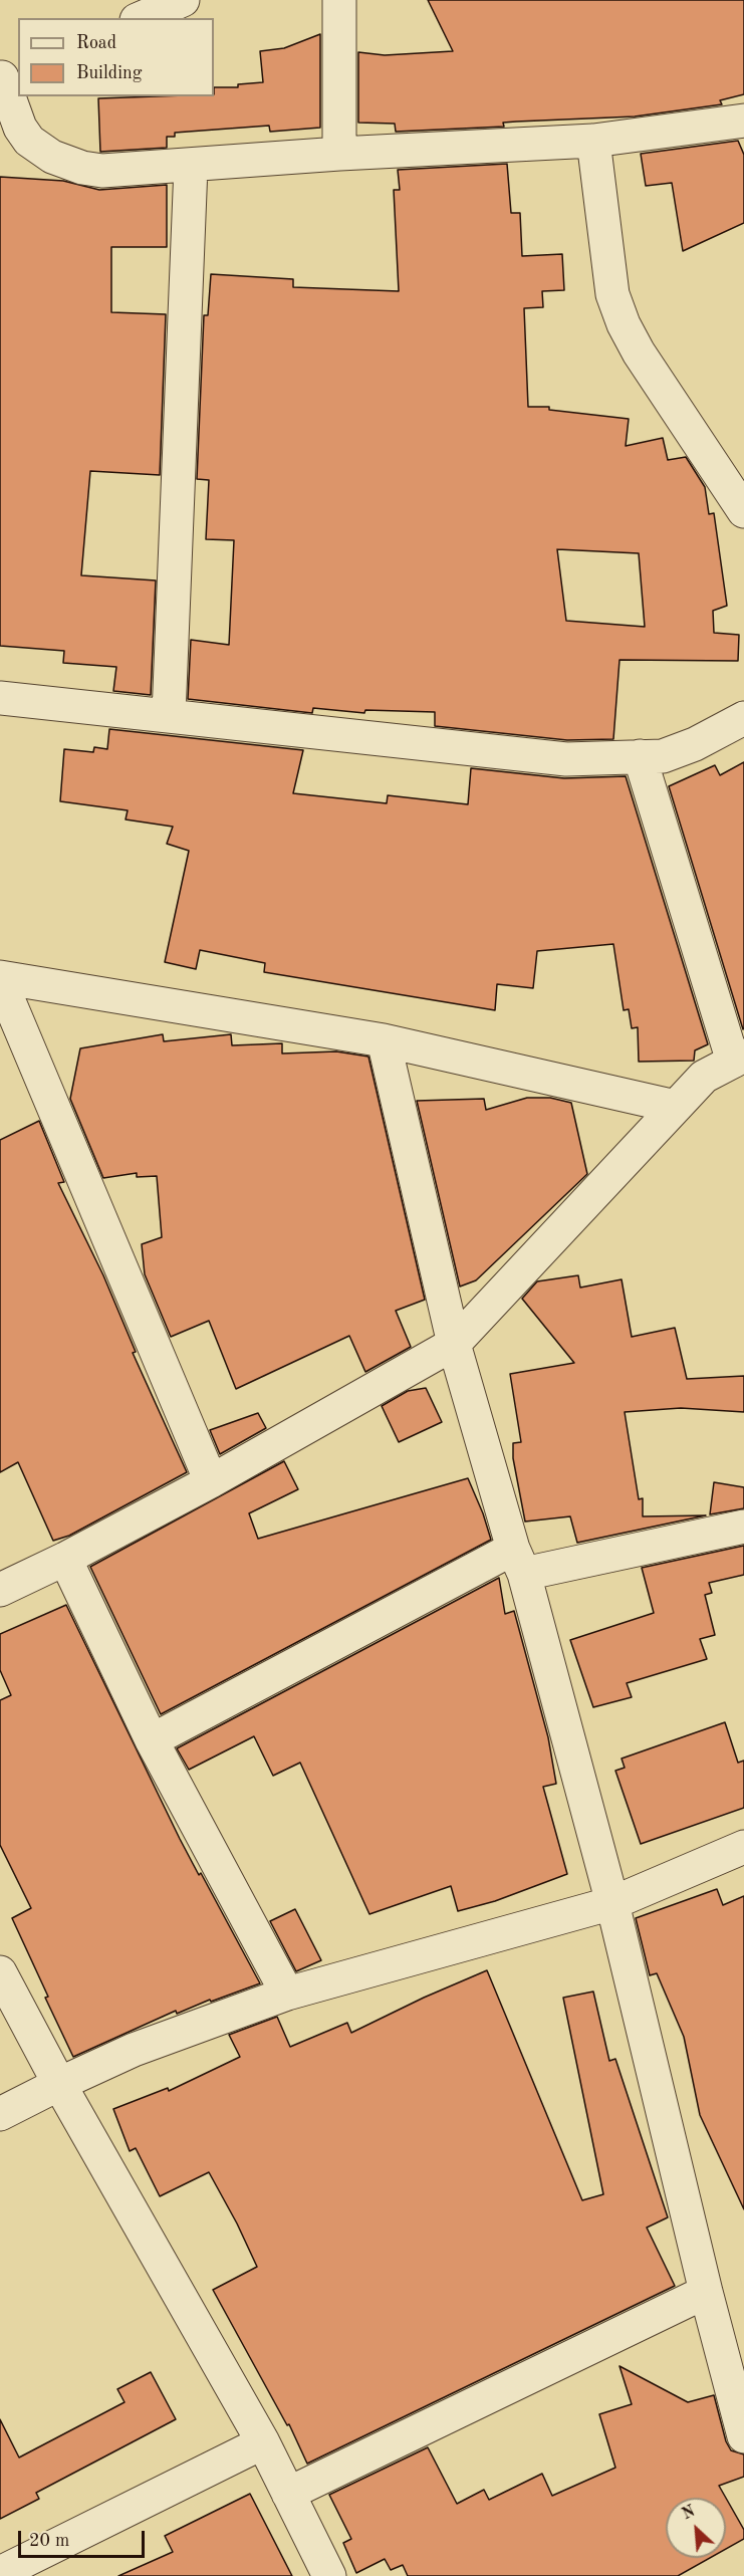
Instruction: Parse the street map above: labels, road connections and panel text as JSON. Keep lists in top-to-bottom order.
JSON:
{
  "legend": ["Road", "Building"],
  "scale_bar": "20 m",
  "north": "top left"
}
